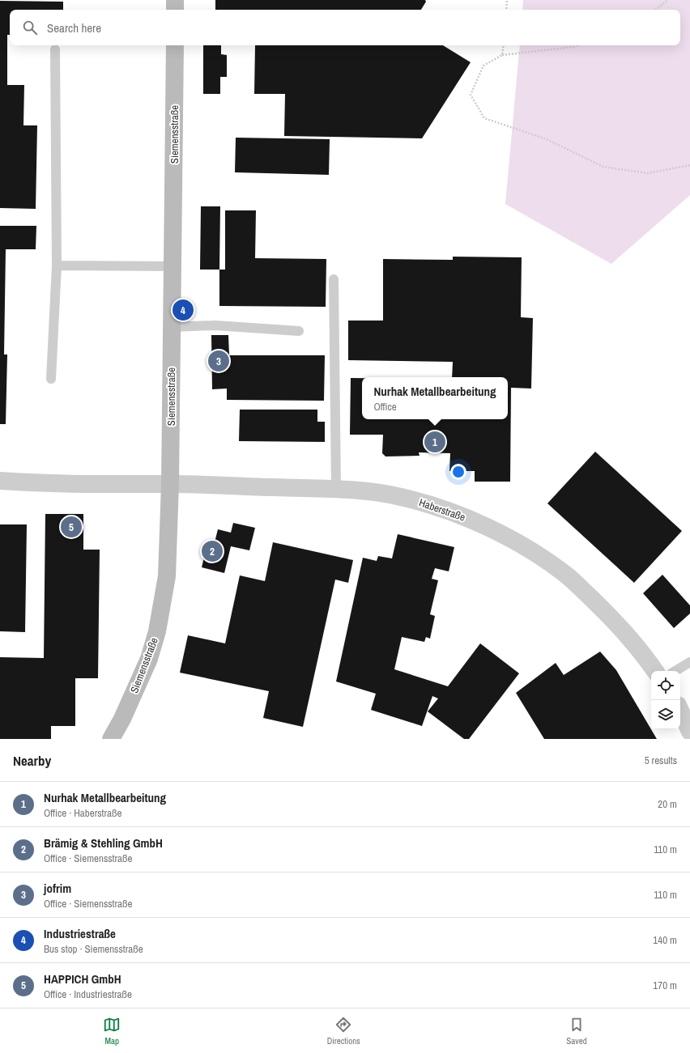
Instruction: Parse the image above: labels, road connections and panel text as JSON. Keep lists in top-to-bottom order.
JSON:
{
  "streets": {
    "street": ["Siemensstraße", "Haberstraße"]
  },
  "crossings": [
    ["Siemensstraße", "Haberstraße"]
  ],
  "page": {
    "search": "Search here",
    "pins": [
      "4",
      "3",
      "1",
      "5",
      "2"
    ],
    "popup": ["Nurhak Metallbearbeitung", "Office"],
    "heading": ["Nearby", "5 results"],
    "list": [
      {
        "mark": "1",
        "name": "Nurhak Metallbearbeitung",
        "note": "Office · Haberstraße",
        "value": "20 m"
      },
      {
        "mark": "2",
        "name": "Brämig & Stehling GmbH",
        "note": "Office · Siemensstraße",
        "value": "110 m"
      },
      {
        "mark": "3",
        "name": "jofrim",
        "note": "Office · Siemensstraße",
        "value": "110 m"
      },
      {
        "mark": "4",
        "name": "Industriestraße",
        "note": "Bus stop · Siemensstraße",
        "value": "140 m"
      },
      {
        "mark": "5",
        "name": "HAPPICH GmbH",
        "note": "Office · Industriestraße",
        "value": "170 m"
      }
    ],
    "nav": ["Map", "Directions", "Saved"]
  }
}
